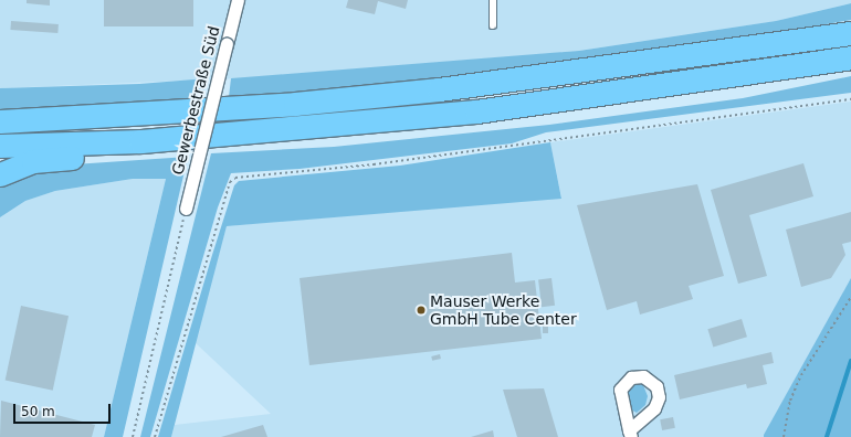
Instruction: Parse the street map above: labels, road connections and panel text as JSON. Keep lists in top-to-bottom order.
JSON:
{
  "streets": {
    "street": ["Gewerbestraße Süd"]
  },
  "places": ["Mauser Werke GmbH Tube Center"],
  "scale_bar": "50 m"
}
